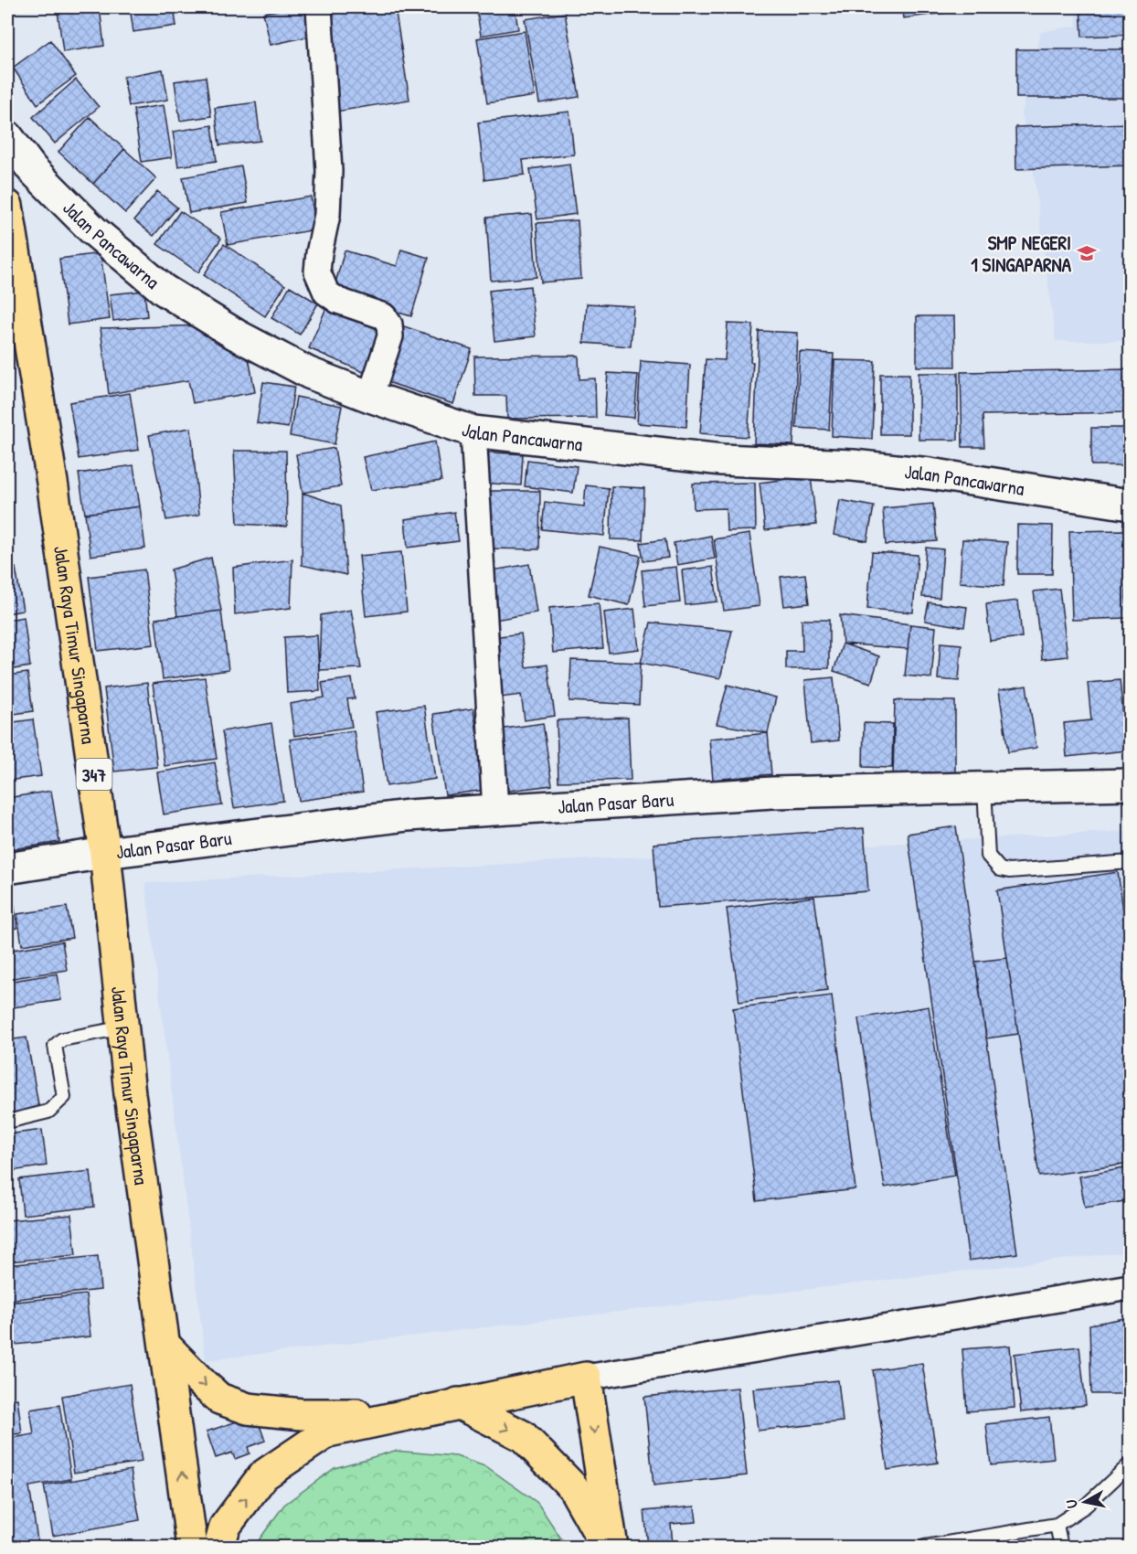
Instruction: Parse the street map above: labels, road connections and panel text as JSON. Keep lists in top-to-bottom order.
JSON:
{
  "streets": {
    "main road": [
      "Jalan Pancawarna",
      "Jalan Raya Timur Singaparna",
      "347",
      "Jalan Pasar Baru"
    ]
  },
  "crossings": [
    ["Jalan Raya Timur Singaparna", "Jalan Pasar Baru"]
  ],
  "places": {
    "school or university": ["SMP NEGERI 1 SINGAPARNA"]
  },
  "north": "left"
}
